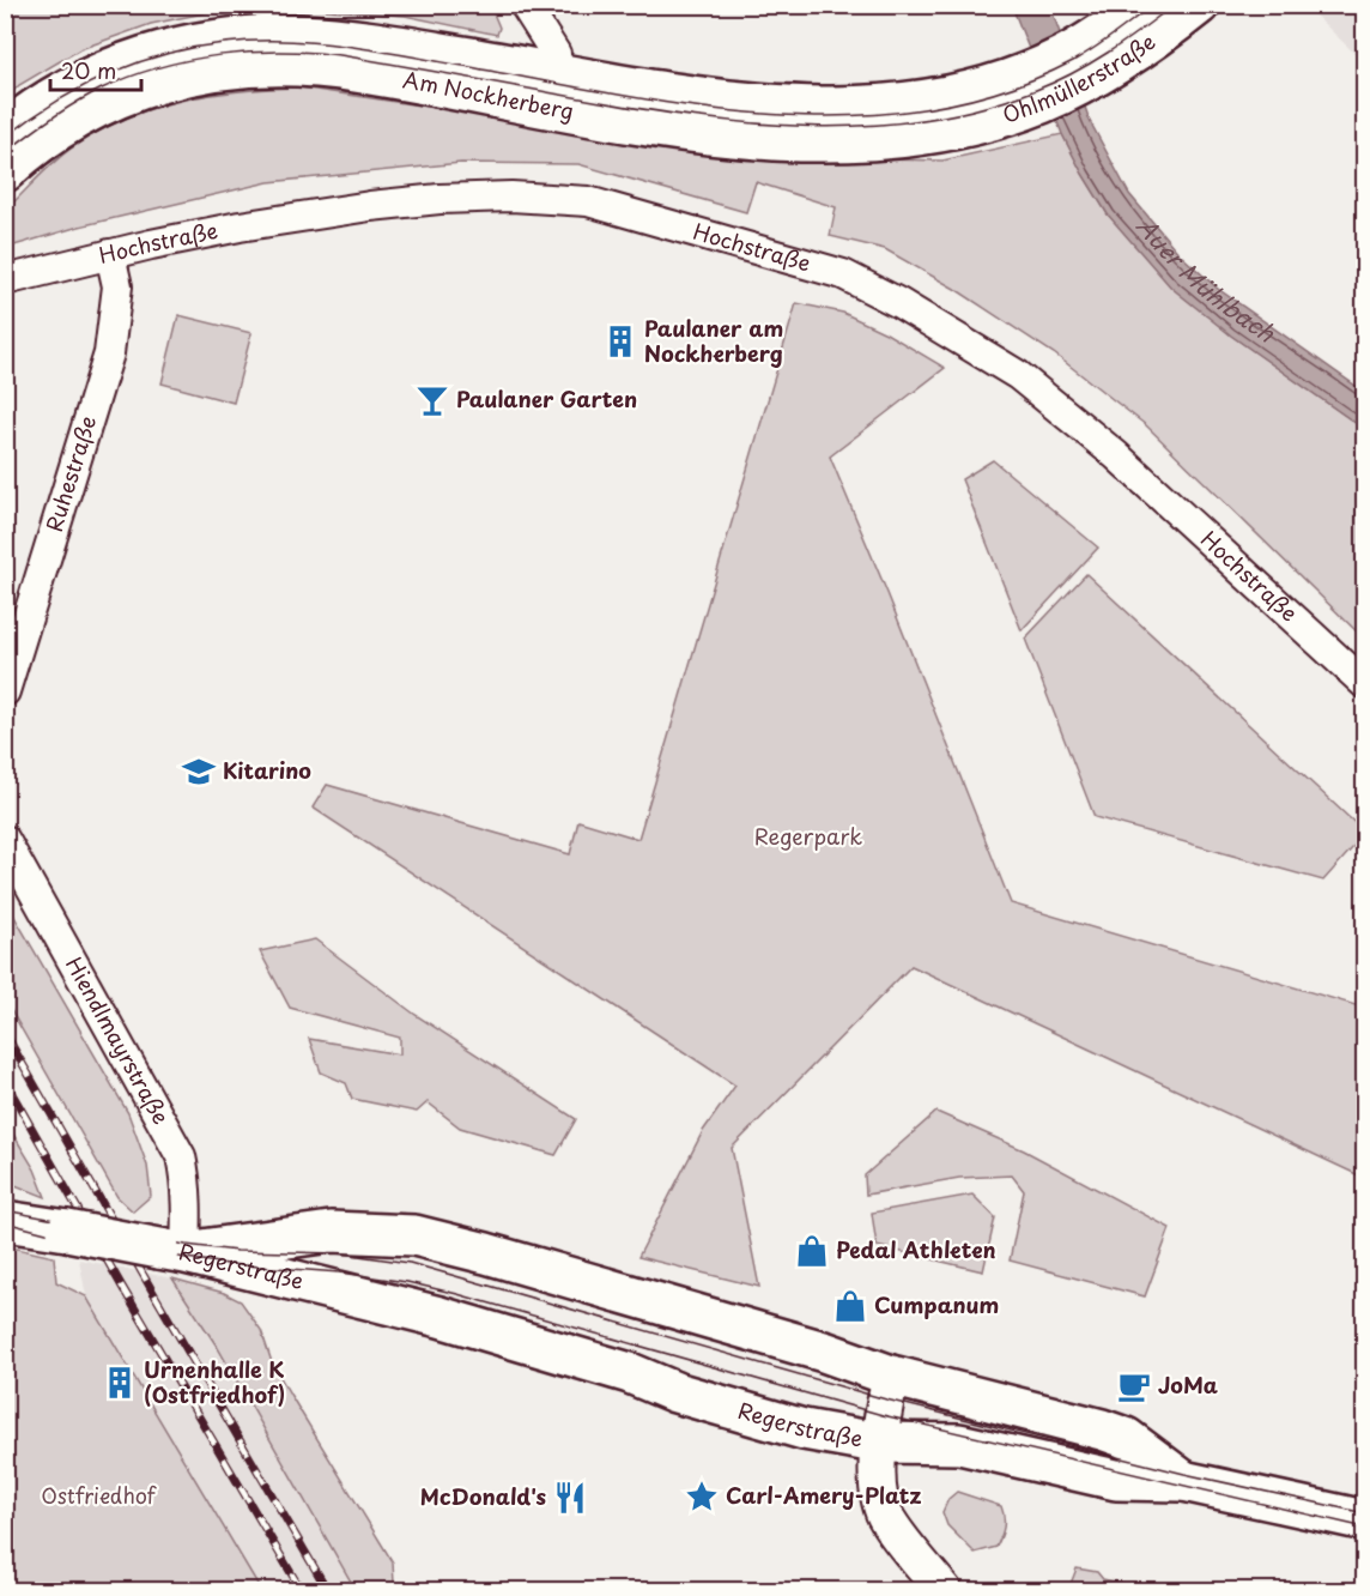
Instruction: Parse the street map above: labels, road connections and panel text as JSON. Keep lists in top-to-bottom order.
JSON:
{
  "streets": {
    "main road": ["Ohlmüllerstraße", "Am Nockherberg", "Regerstraße"],
    "street": ["Hochstraße", "Ruhestraße", "Hiendlmayrstraße"]
  },
  "crossings": [
    ["Ohlmüllerstraße", "Am Nockherberg"],
    ["Hochstraße", "Ruhestraße"],
    ["Hiendlmayrstraße", "Regerstraße"]
  ],
  "water": ["Auer Mühlbach"],
  "parks": ["Regerpark", "Ostfriedhof"],
  "places": {
    "building": ["Paulaner am Nockherberg", "Urnenhalle K (Ostfriedhof)"],
    "bar": ["Paulaner Garten"],
    "school or university": ["Kitarino"],
    "shop": ["Pedal Athleten", "Cumpanum"],
    "cafe": ["JoMa"],
    "place": ["Carl-Amery-Platz"],
    "restaurant": ["McDonald's"]
  },
  "scale_bar": "20 m"
}
